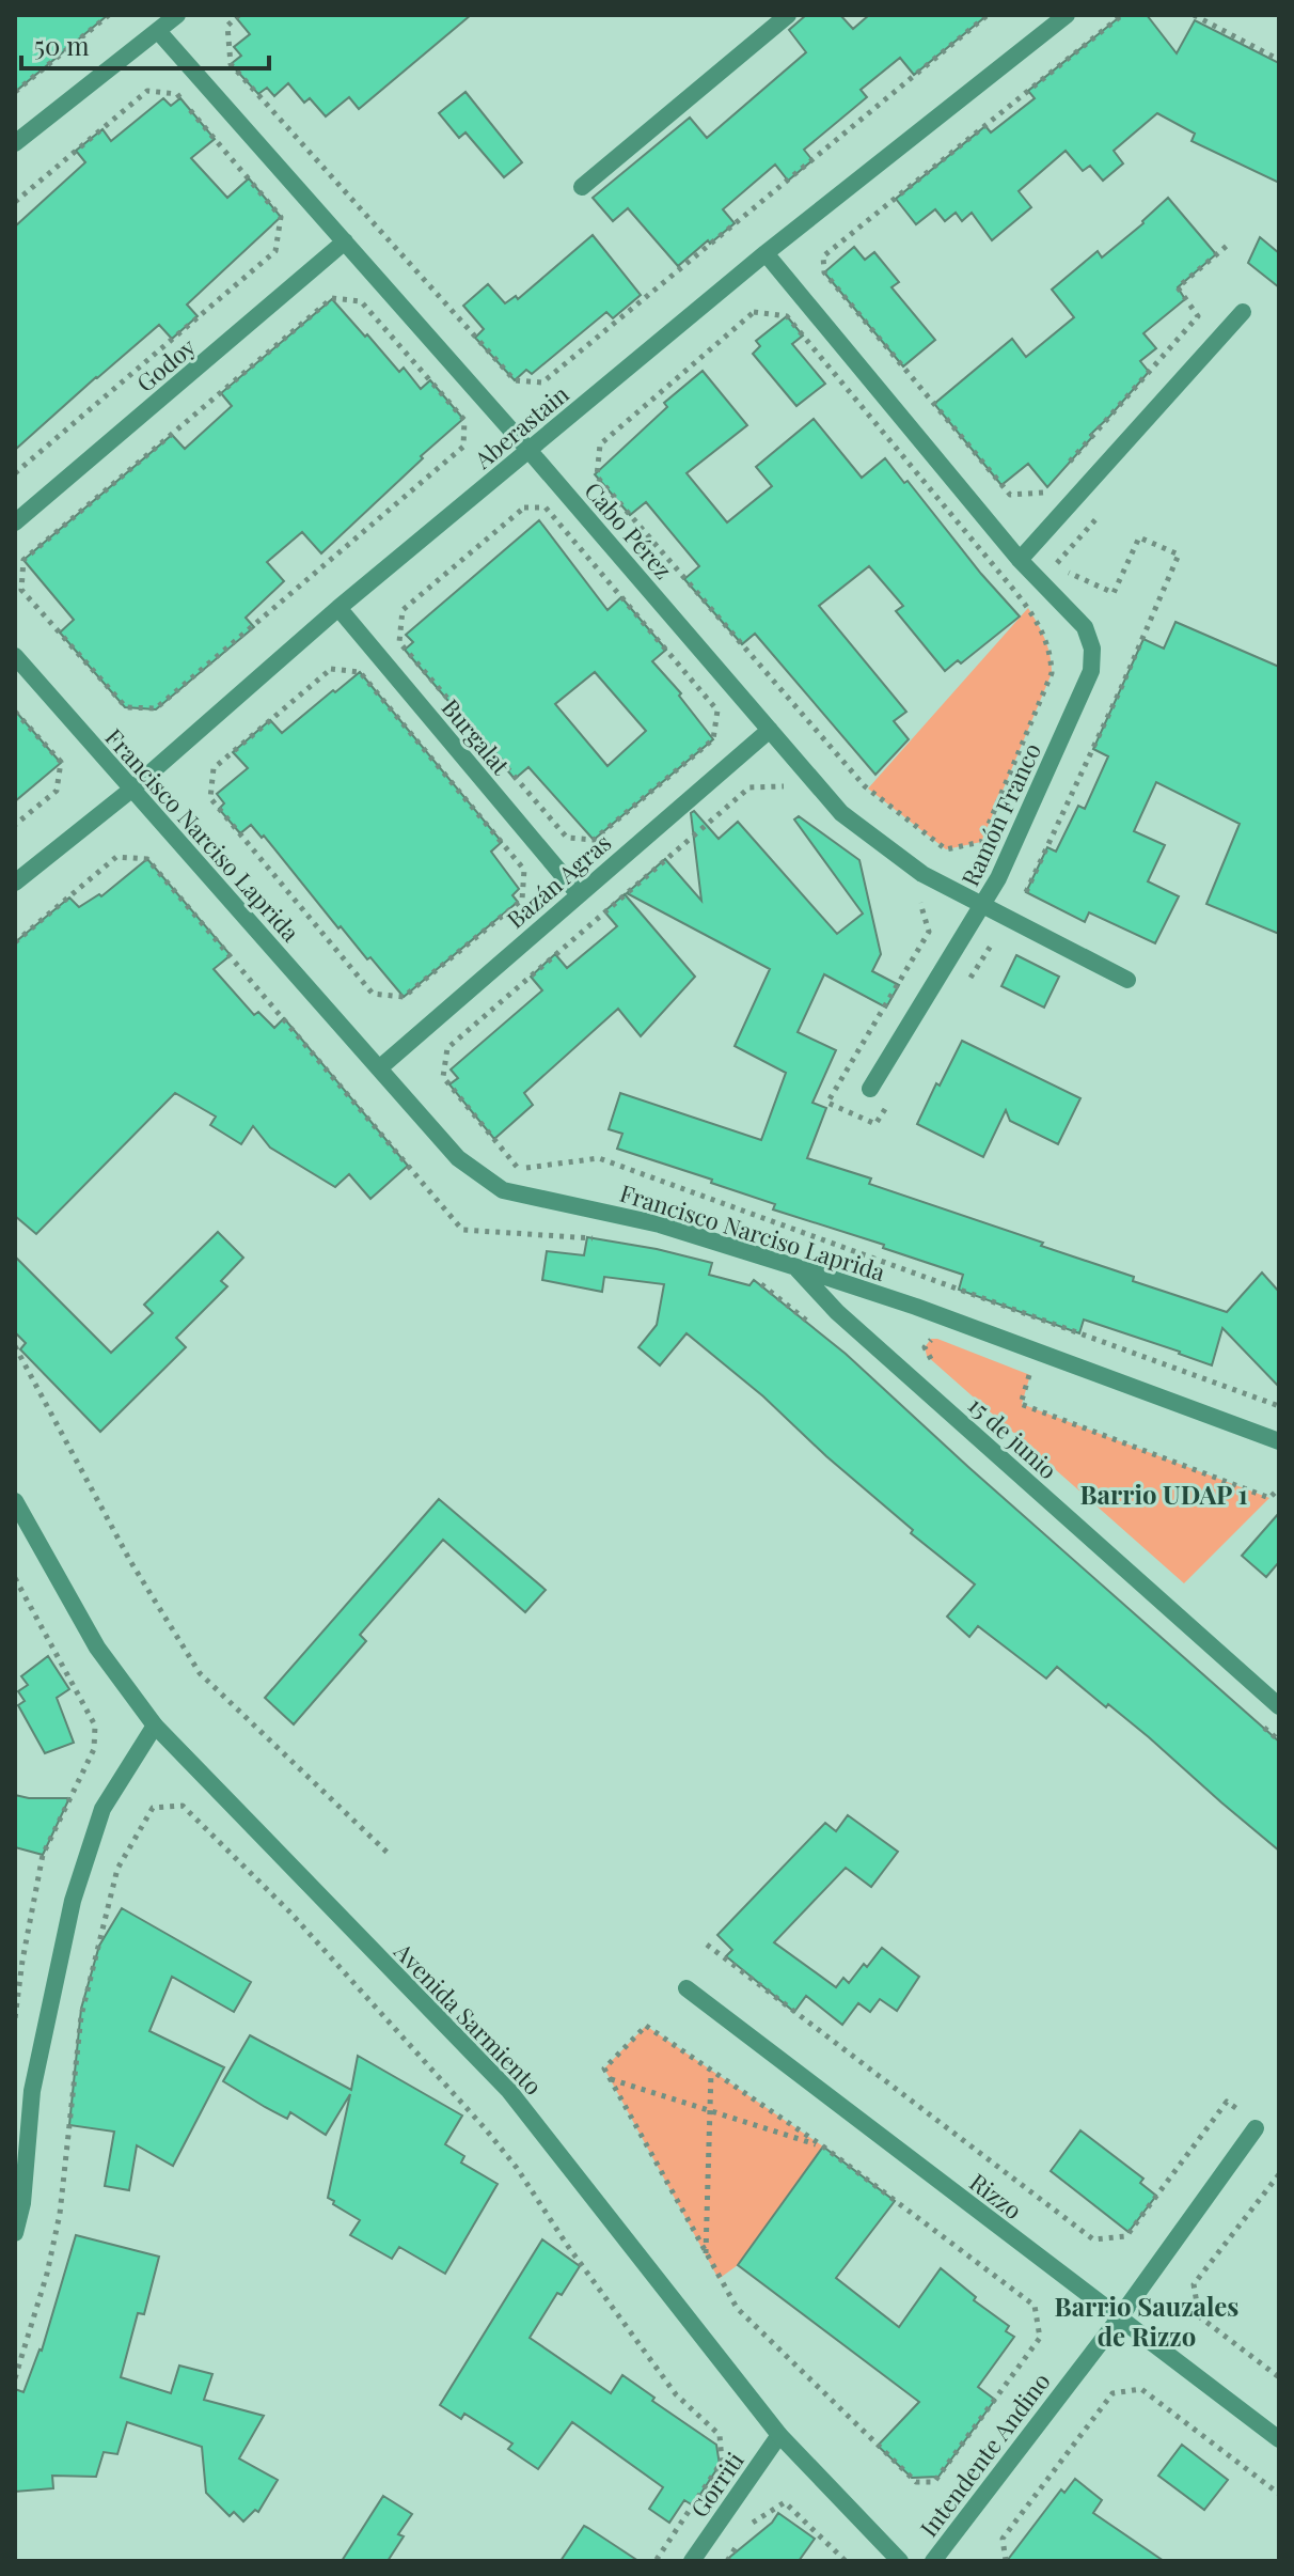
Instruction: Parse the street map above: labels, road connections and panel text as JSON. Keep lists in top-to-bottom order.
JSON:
{
  "streets": {
    "street": [
      "Godoy",
      "Aberastain",
      "Cabo Pérez",
      "Burgalat",
      "Ramón Franco",
      "Francisco Narciso Laprida",
      "Bazán Agras",
      "15 de junio",
      "Avenida Sarmiento",
      "Rizzo",
      "Intendente Andino",
      "Gorriti"
    ]
  },
  "crossings": [
    ["Godoy", "Cabo Pérez"],
    ["Aberastain", "Cabo Pérez"],
    ["Aberastain", "Burgalat"],
    ["Aberastain", "Ramón Franco"],
    ["Aberastain", "Francisco Narciso Laprida"],
    ["Cabo Pérez", "Ramón Franco"],
    ["Cabo Pérez", "Bazán Agras"],
    ["Burgalat", "Bazán Agras"],
    ["Francisco Narciso Laprida", "Bazán Agras"],
    ["Francisco Narciso Laprida", "15 de junio"],
    ["Avenida Sarmiento", "Gorriti"],
    ["Rizzo", "Intendente Andino"]
  ],
  "districts": ["Barrio UDAP 1", "Barrio Sauzales de Rizzo"],
  "scale_bar": "50 m"
}
